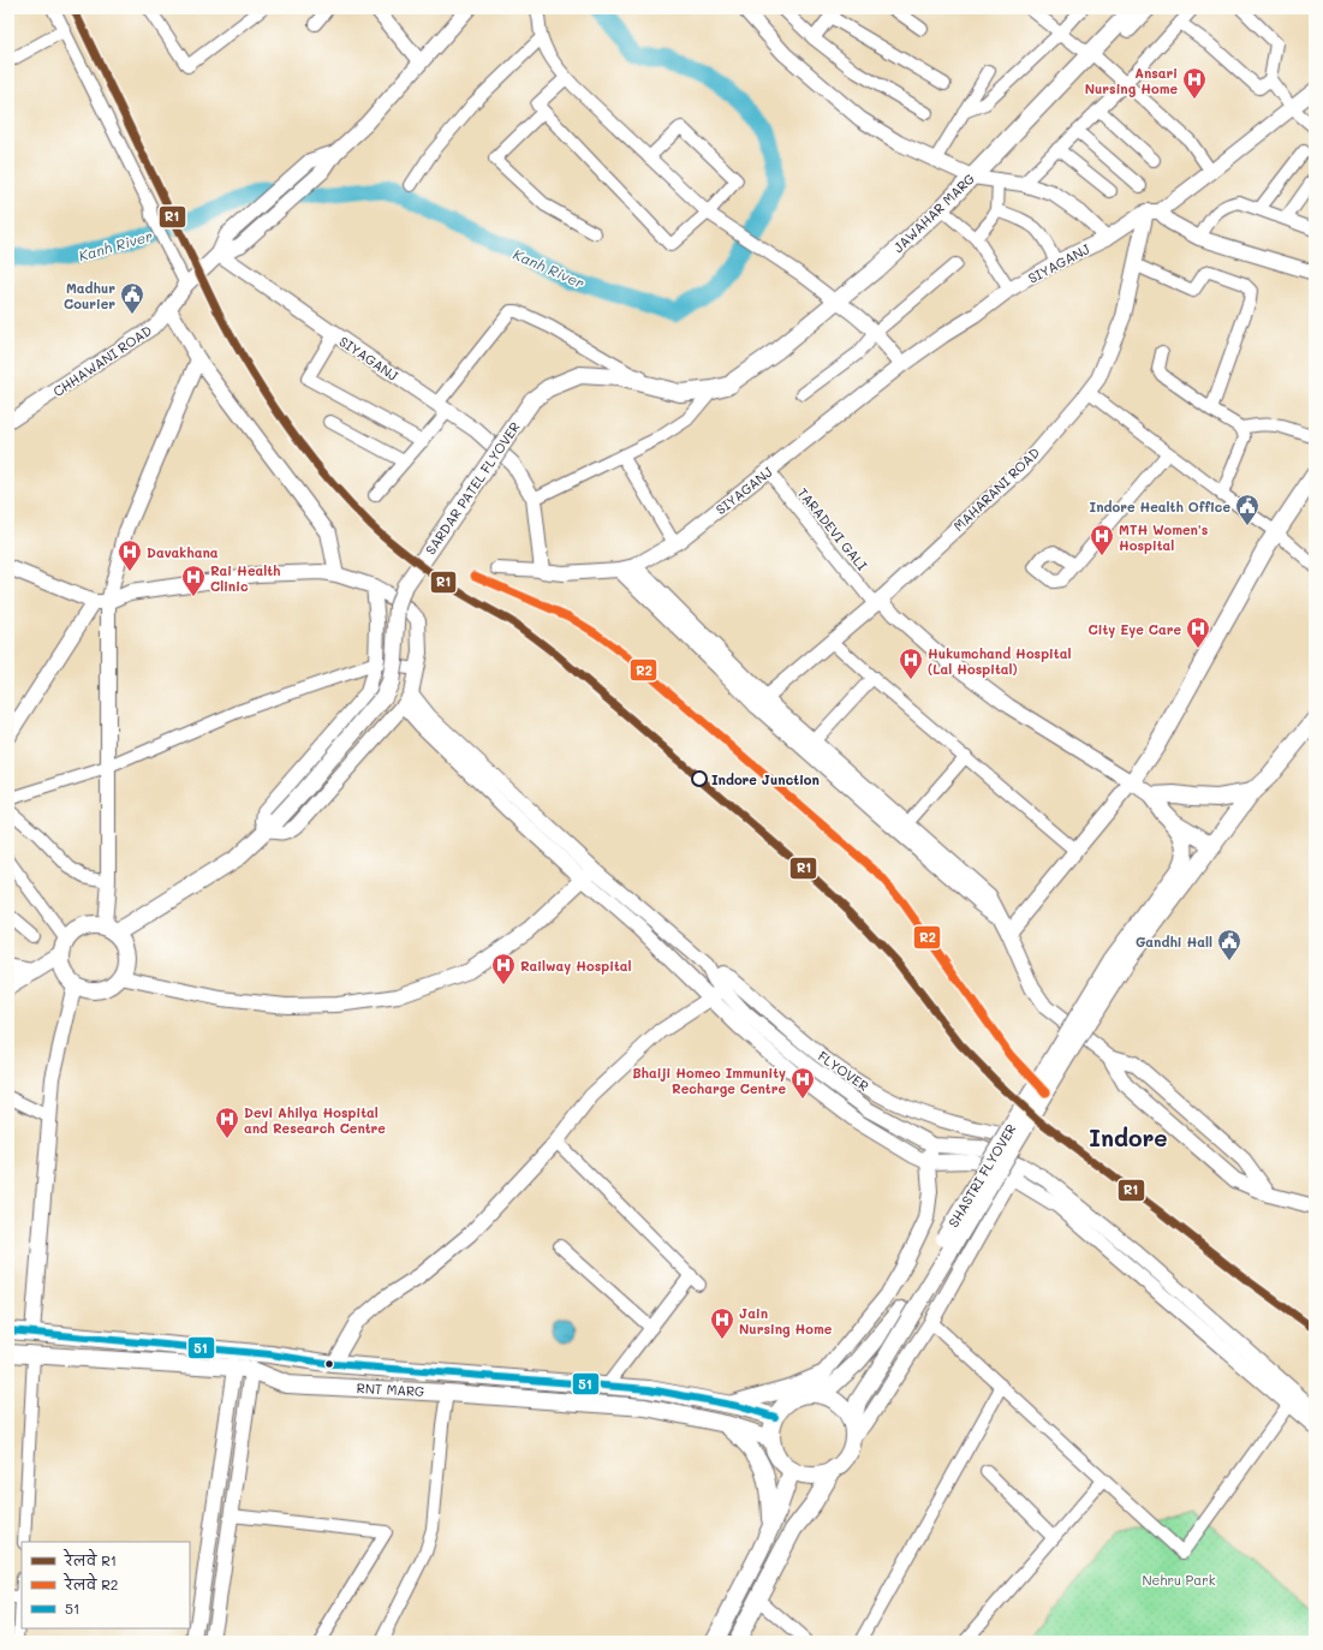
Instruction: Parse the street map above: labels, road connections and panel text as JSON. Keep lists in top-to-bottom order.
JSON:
{
  "streets": {
    "main road": [
      "JAWAHAR MARG",
      "SARDAR PATEL FLYOVER",
      "SHASTRI FLYOVER",
      "RNT MARG"
    ],
    "street": [
      "SIYAGANJ",
      "CHHAWANI ROAD",
      "MAHARANI ROAD",
      "TARADEVI GALI",
      "FLYOVER"
    ]
  },
  "crossings": [
    ["SIYAGANJ", "CHHAWANI ROAD"],
    ["SIYAGANJ", "MAHARANI ROAD"],
    ["SIYAGANJ", "TARADEVI GALI"],
    ["MAHARANI ROAD", "TARADEVI GALI"],
    ["FLYOVER", "SHASTRI FLYOVER"],
    ["SHASTRI FLYOVER", "RNT MARG"]
  ],
  "districts": ["Indore"],
  "water": ["Kanh River"],
  "parks": ["Nehru Park"],
  "places": {
    "hospital": [
      "Ansari Nursing Home",
      "MTH Women's Hospital",
      "Davakhana",
      "Rai Health Clinic",
      "City Eye Care",
      "Hukumchand Hospital (Lal Hospital)",
      "Railway Hospital",
      "Bhaiji Homeo Immunity Recharge Centre",
      "Devi Ahilya Hospital and Research Centre",
      "Jain Nursing Home"
    ],
    "public building": ["Madhur Courier", "Indore Health Office", "Gandhi Hall"],
    "other": ["Indore Junction"]
  },
  "lines": ["rail line R1", "rail line R2", "transit line 51"],
  "legend": ["रेलवे R1", "रेलवे R2", "51"]
}
